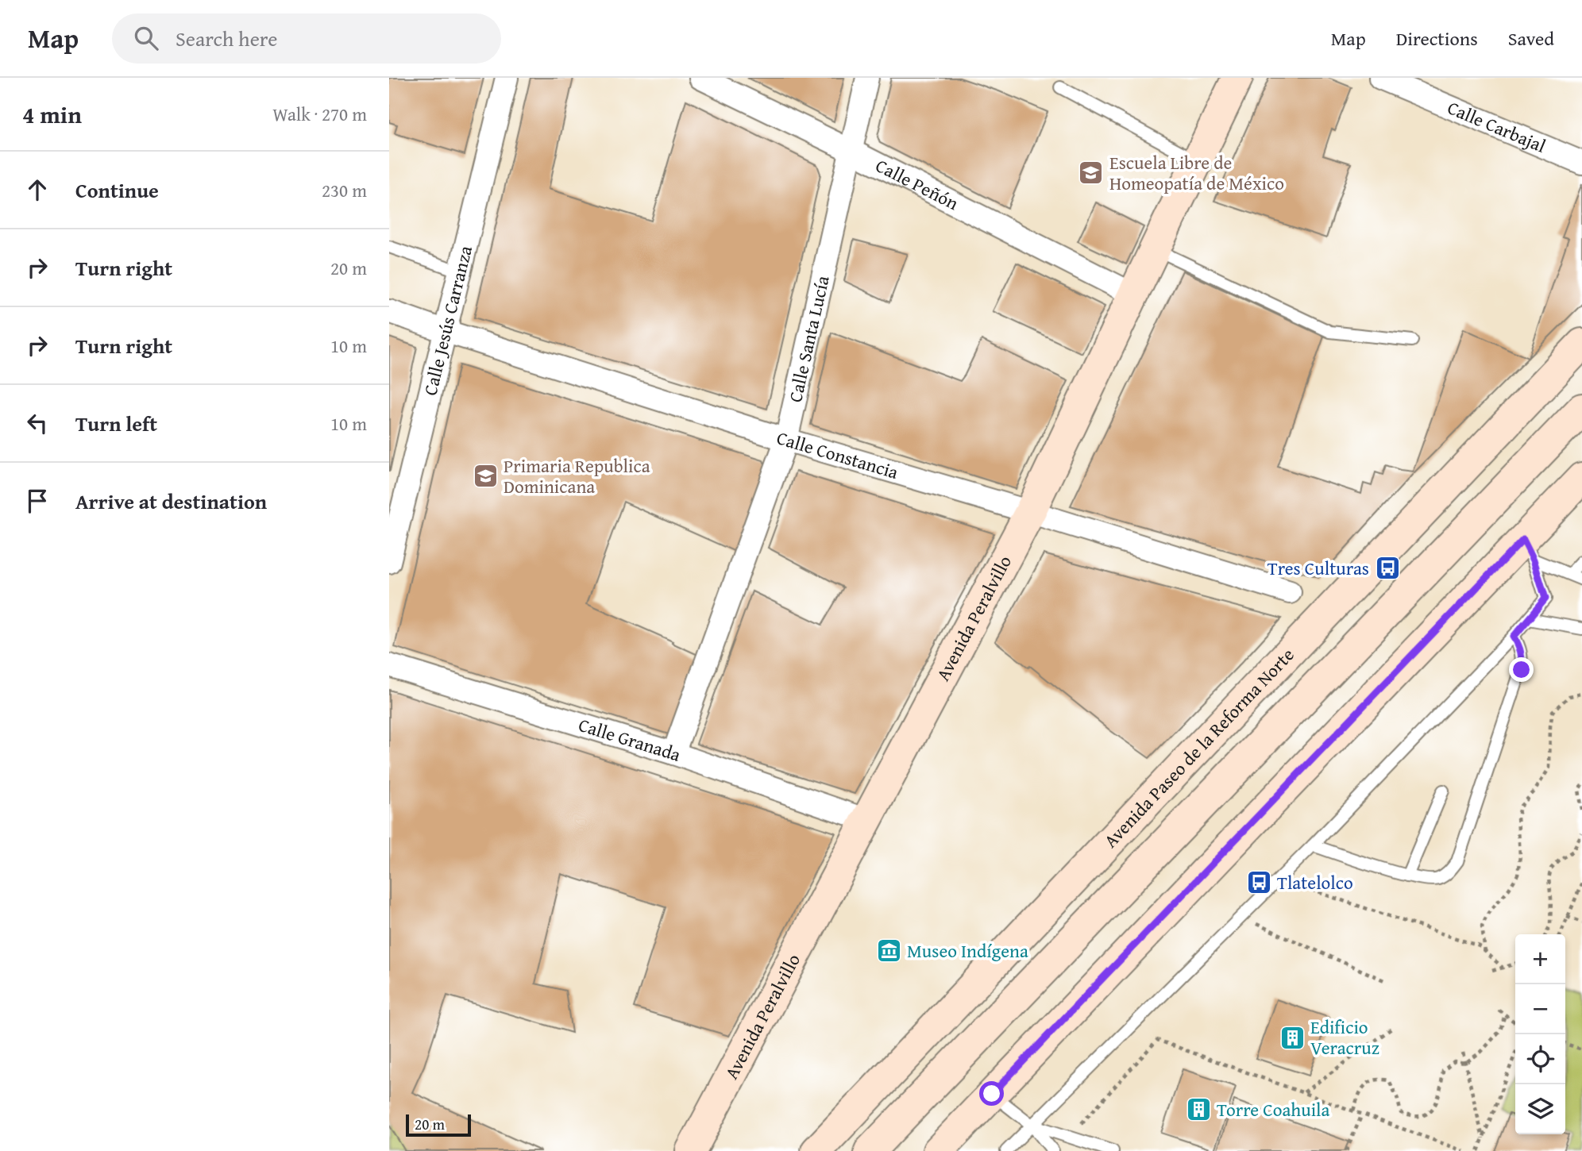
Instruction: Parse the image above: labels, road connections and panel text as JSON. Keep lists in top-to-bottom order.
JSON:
{
  "streets": {
    "street": [
      "Calle Carbajal",
      "Calle Peñón",
      "Calle Jesús Carranza",
      "Calle Santa Lucía",
      "Calle Constancia",
      "Avenida Peralvillo",
      "Calle Granada",
      "Avenida Paseo de la Reforma Norte"
    ]
  },
  "crossings": [
    ["Calle Peñón", "Calle Santa Lucía"],
    ["Calle Peñón", "Avenida Peralvillo"],
    ["Calle Jesús Carranza", "Calle Constancia"],
    ["Calle Santa Lucía", "Calle Constancia"],
    ["Calle Santa Lucía", "Calle Granada"],
    ["Calle Constancia", "Avenida Peralvillo"],
    ["Avenida Peralvillo", "Calle Granada"]
  ],
  "places": {
    "school or university": ["Escuela Libre de Homeopatía de México", "Primaria Republica Dominicana"],
    "bus stop": ["Tres Culturas", "Tlatelolco"],
    "museum": ["Museo Indígena"],
    "building": ["Edificio Veracruz", "Torre Coahuila"]
  },
  "scale_bar": "20 m",
  "page": {
    "header": "Map",
    "search": "Search here",
    "nav": ["Map", "Directions", "Saved"],
    "heading": ["4 min", "Walk · 270 m"],
    "list": [
      ["Continue", "230 m"],
      ["Turn right", "20 m"],
      ["Turn right", "10 m"],
      ["Turn left", "10 m"],
      "Arrive at destination"
    ],
    "map_buttons": ["+", "−"],
    "scale": "20 m"
  }
}
